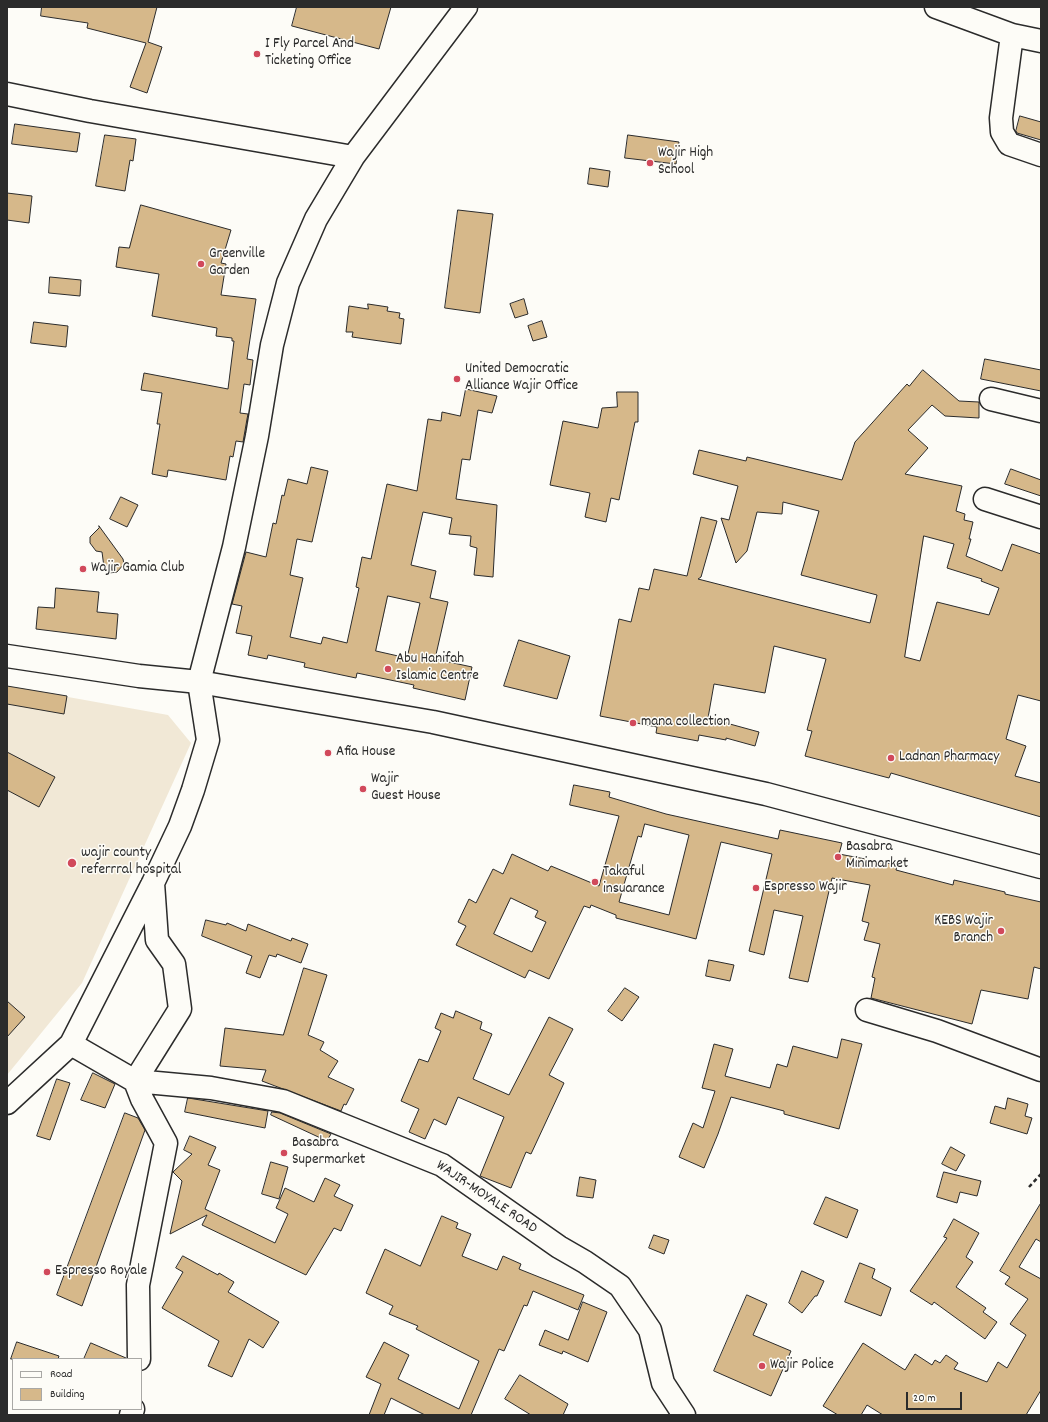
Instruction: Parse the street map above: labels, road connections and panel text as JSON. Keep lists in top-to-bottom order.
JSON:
{
  "streets": {
    "street": ["WAJIR-MOYALE ROAD"]
  },
  "places": [
    "I Fly Parcel And Ticketing Office",
    "Wajir High School",
    "Greenville Garden",
    "United Democratic Alliance Wajir Office",
    "Wajir Gamia Club",
    "Abu Hanifah Islamic Centre",
    "mana collection",
    "Afia House",
    "Ladnan Pharmacy",
    "Wajir Guest House",
    "Basabra Minimarket",
    "wajir county referrral hospital",
    "Takaful insuarance",
    "Espresso Wajir",
    "KEBS Wajir Branch",
    "Basabra Supermarket",
    "Espresso Royale",
    "Wajir Police"
  ],
  "legend": ["Road", "Building"],
  "scale_bar": "20 m"
}
